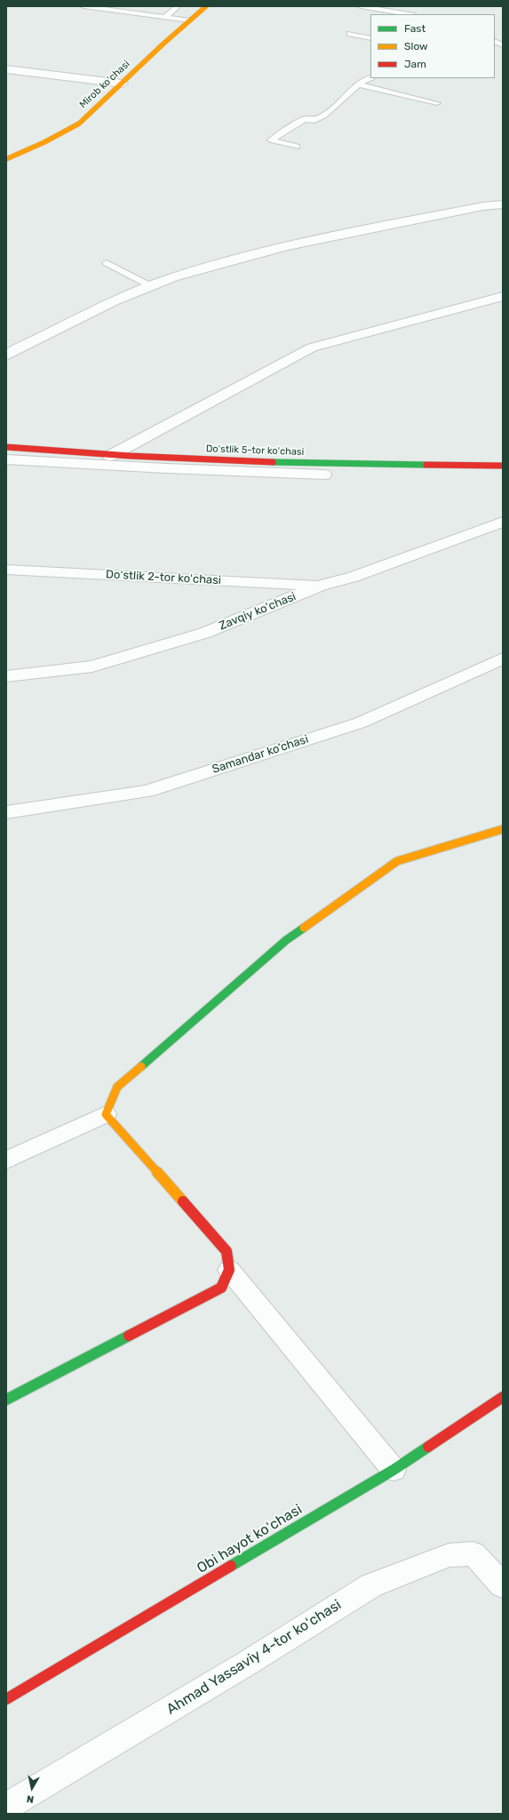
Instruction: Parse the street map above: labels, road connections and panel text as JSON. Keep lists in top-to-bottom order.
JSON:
{
  "streets": {
    "street": [
      "Mirob koʻchasi",
      "Doʻstlik 5-tor koʻchasi",
      "Doʻstlik 2-tor koʻchasi",
      "Zavqiy koʻchasi",
      "Samandar ko‘chasi",
      "Obi hayot koʻchasi",
      "Ahmad Yassaviy 4-tor koʻchasi"
    ]
  },
  "crossings": [
    ["Doʻstlik 2-tor koʻchasi", "Zavqiy koʻchasi"]
  ],
  "legend": ["Fast", "Slow", "Jam"],
  "north": "bottom"
}
